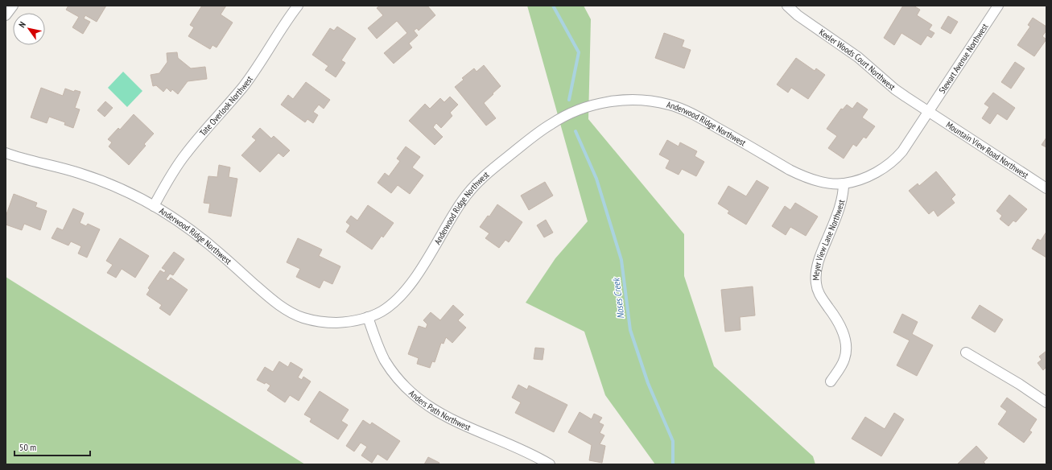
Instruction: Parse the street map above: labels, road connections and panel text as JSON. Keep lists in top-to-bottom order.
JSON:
{
  "streets": {
    "street": [
      "Stewart Avenue Northwest",
      "Keeler Woods Court Northwest",
      "Tate Overlook Northwest",
      "Anderwood Ridge Northwest",
      "Mountain View Road Northwest",
      "Meyer View Lane Northwest",
      "Anders Path Northwest"
    ]
  },
  "crossings": [
    ["Stewart Avenue Northwest", "Keeler Woods Court Northwest"],
    ["Stewart Avenue Northwest", "Anderwood Ridge Northwest"],
    ["Stewart Avenue Northwest", "Mountain View Road Northwest"],
    ["Keeler Woods Court Northwest", "Anderwood Ridge Northwest"],
    ["Keeler Woods Court Northwest", "Mountain View Road Northwest"],
    ["Tate Overlook Northwest", "Anderwood Ridge Northwest"],
    ["Anderwood Ridge Northwest", "Mountain View Road Northwest"],
    ["Anderwood Ridge Northwest", "Meyer View Lane Northwest"],
    ["Anderwood Ridge Northwest", "Anders Path Northwest"]
  ],
  "water": ["Noses Creek"],
  "scale_bar": "50 m",
  "north": "top left"
}
